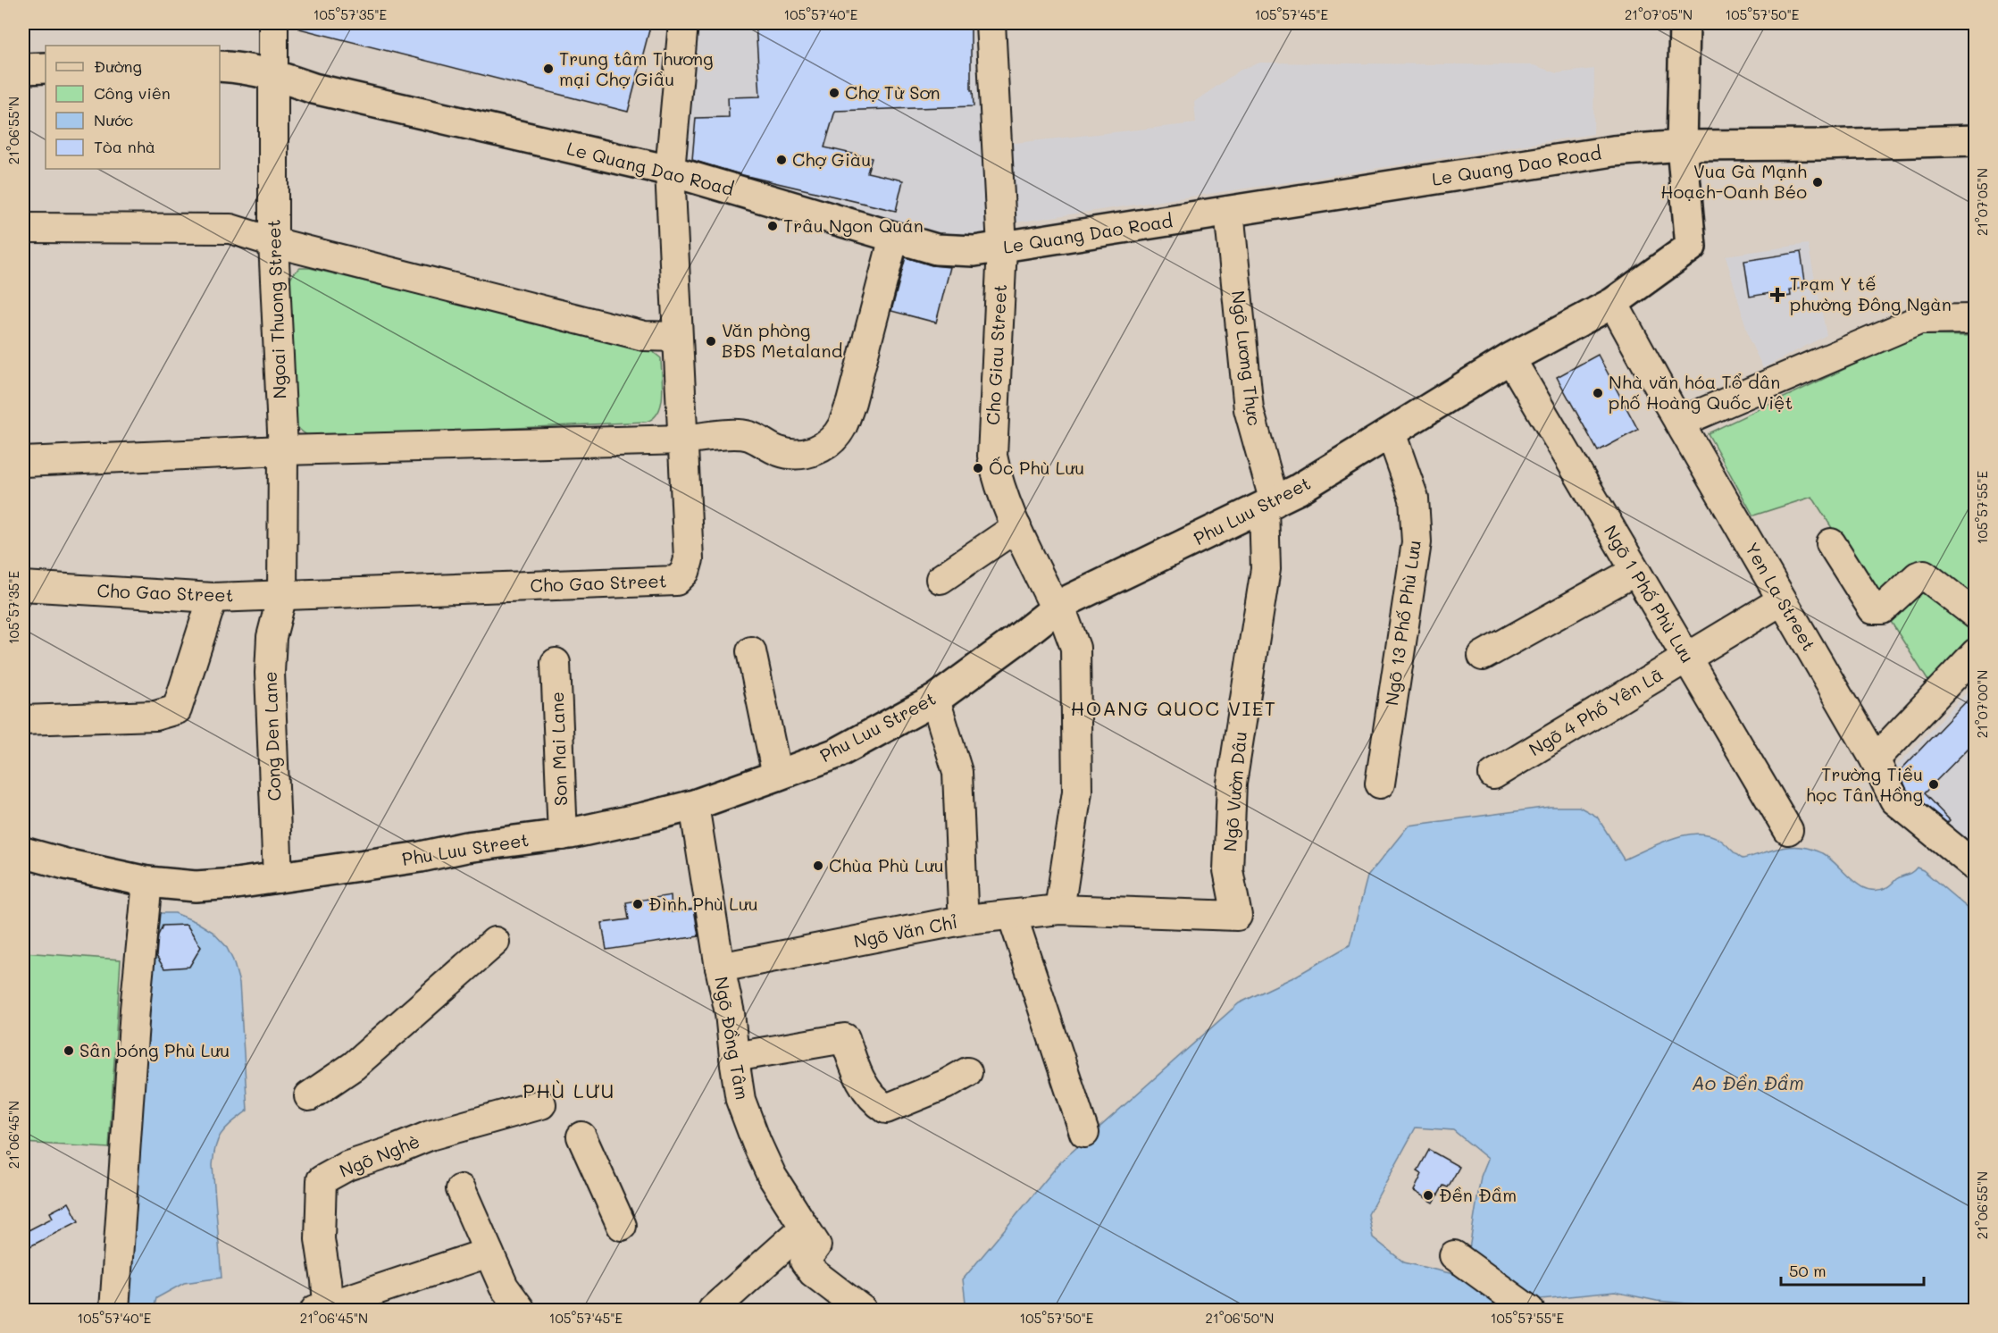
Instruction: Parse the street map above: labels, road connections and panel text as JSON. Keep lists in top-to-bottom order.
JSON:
{
  "streets": {
    "main road": ["Le Quang Dao Road", "Phu Luu Street"],
    "street": [
      "Ngoai Thuong Street",
      "Cho Giau Street",
      "Ngõ Lương Thực",
      "Cho Gao Street",
      "Ngõ 1 Phố Phù Lưu",
      "Yen La Street",
      "Ngõ 13 Phố Phù Lưu",
      "Ngõ 4 Phố Yên Lã",
      "Cong Den Lane",
      "Son Mai Lane",
      "Ngõ Vườn Dâu",
      "Ngõ Văn Chỉ",
      "Ngõ Đồng Tâm",
      "Ngõ Nghè"
    ]
  },
  "crossings": [
    ["Le Quang Dao Road", "Ngoai Thuong Street"],
    ["Le Quang Dao Road", "Cho Giau Street"],
    ["Le Quang Dao Road", "Ngõ Lương Thực"],
    ["Le Quang Dao Road", "Phu Luu Street"],
    ["Le Quang Dao Road", "Cho Gao Street"],
    ["Ngoai Thuong Street", "Cho Gao Street"],
    ["Ngoai Thuong Street", "Cong Den Lane"],
    ["Cho Giau Street", "Phu Luu Street"],
    ["Cho Giau Street", "Ngõ Vườn Dâu"],
    ["Ngõ Lương Thực", "Phu Luu Street"],
    ["Ngõ Lương Thực", "Ngõ Vườn Dâu"],
    ["Phu Luu Street", "Ngõ 1 Phố Phù Lưu"],
    ["Phu Luu Street", "Yen La Street"],
    ["Phu Luu Street", "Ngõ 13 Phố Phù Lưu"],
    ["Phu Luu Street", "Cong Den Lane"],
    ["Phu Luu Street", "Son Mai Lane"],
    ["Phu Luu Street", "Ngõ Vườn Dâu"],
    ["Phu Luu Street", "Ngõ Văn Chỉ"],
    ["Phu Luu Street", "Ngõ Đồng Tâm"],
    ["Cho Gao Street", "Cong Den Lane"],
    ["Ngõ 1 Phố Phù Lưu", "Ngõ 4 Phố Yên Lã"],
    ["Yen La Street", "Ngõ 4 Phố Yên Lã"],
    ["Ngõ Văn Chỉ", "Ngõ Đồng Tâm"]
  ],
  "districts": ["HOANG QUOC VIET", "PHÙ LƯU"],
  "water": ["Ao Đền Đầm"],
  "places": {
    "other": [
      "Trung tâm Thương mại Chợ Giầu",
      "Chợ Từ Sơn",
      "Chợ Giàu",
      "Vua Gà Mạnh Hoạch-Oanh Béo",
      "Trâu Ngon Quán",
      "Văn phòng BĐS Metaland",
      "Nhà văn hóa Tổ dân phố Hoàng Quốc Việt",
      "Ốc Phù Lưu",
      "Trường Tiểu học Tân Hồng",
      "Chùa Phù Lưu",
      "Đình Phù Lưu",
      "Sân bóng Phù Lưu",
      "Đền Đầm"
    ],
    "health": ["Trạm Y tế phường Đông Ngàn"]
  },
  "legend": [
    "Đường",
    "Công viên",
    "Nước",
    "Tòa nhà"
  ],
  "scale_bar": "50 m",
  "coordinates": [
    "105°57'35\"E",
    "105°57'40\"E",
    "105°57'45\"E",
    "21°07'05\"N",
    "105°57'50\"E",
    "21°06'55\"N",
    "105°57'55\"E",
    "21°07'00\"N",
    "21°06'45\"N",
    "21°06'50\"N"
  ]
}
